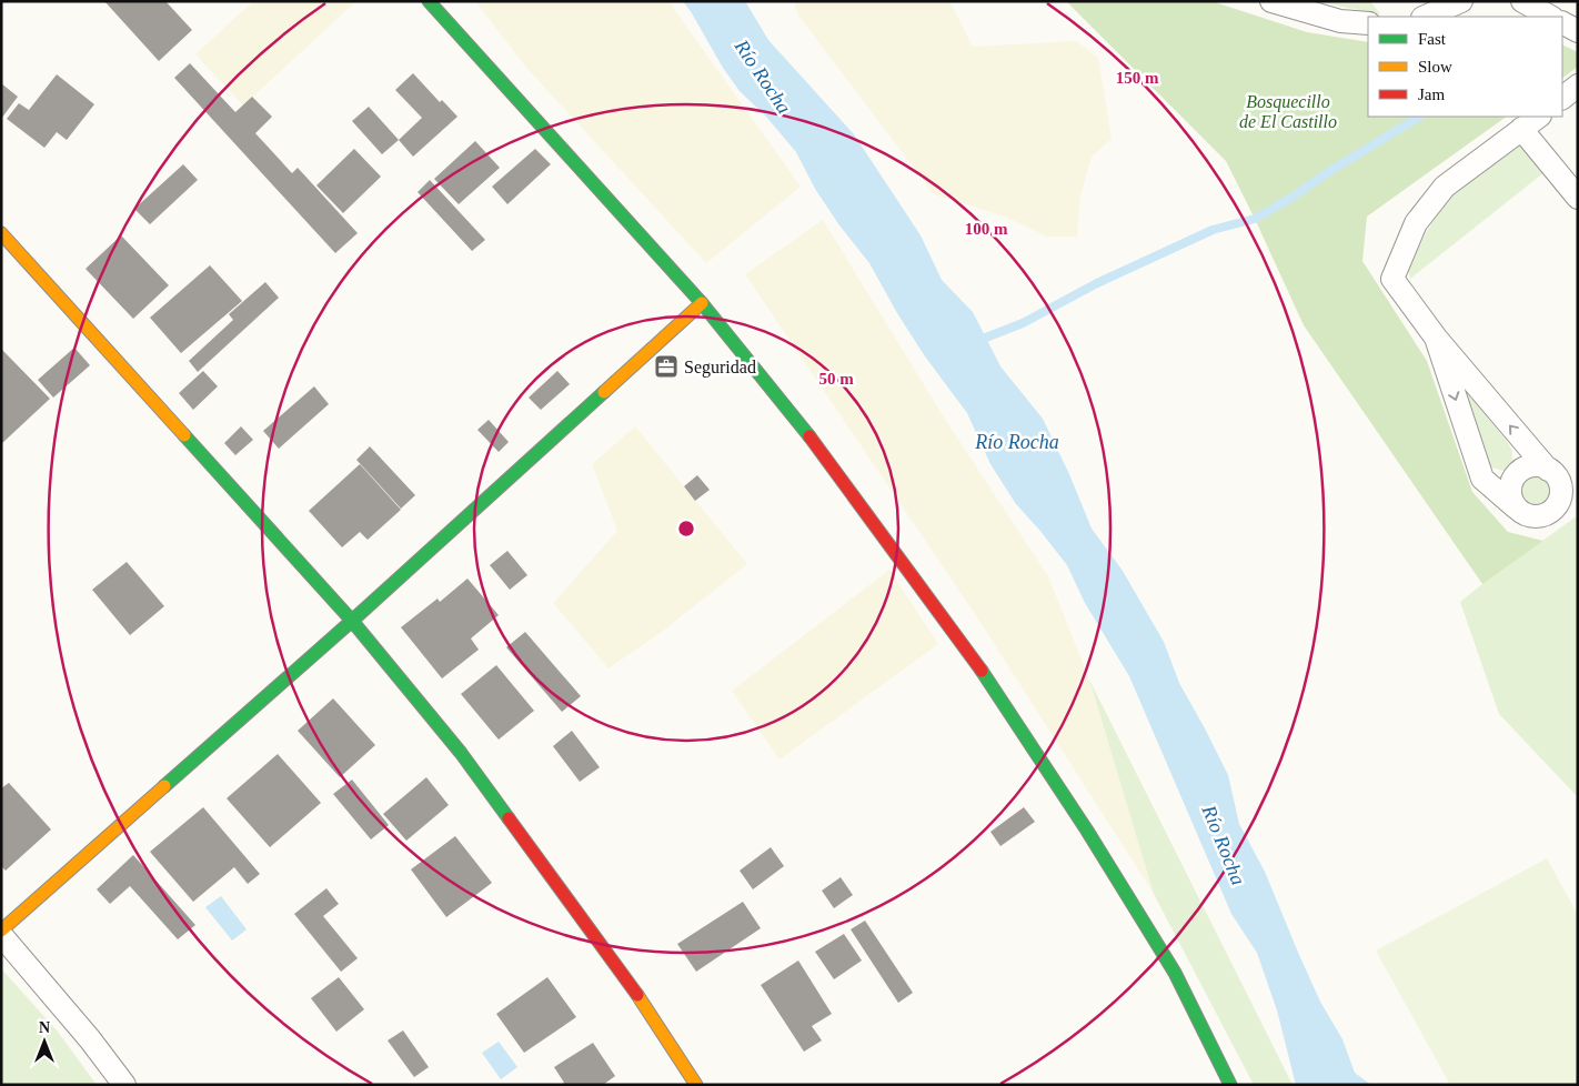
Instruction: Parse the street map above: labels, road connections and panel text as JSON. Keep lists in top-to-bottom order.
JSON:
{
  "water": ["Río Rocha"],
  "parks": ["Bosquecillo de El Castillo"],
  "places": {
    "office": ["Seguridad"]
  },
  "legend": ["Fast", "Slow", "Jam"],
  "north": "top",
  "rings": ["150 m", "100 m", "50 m"]
}
